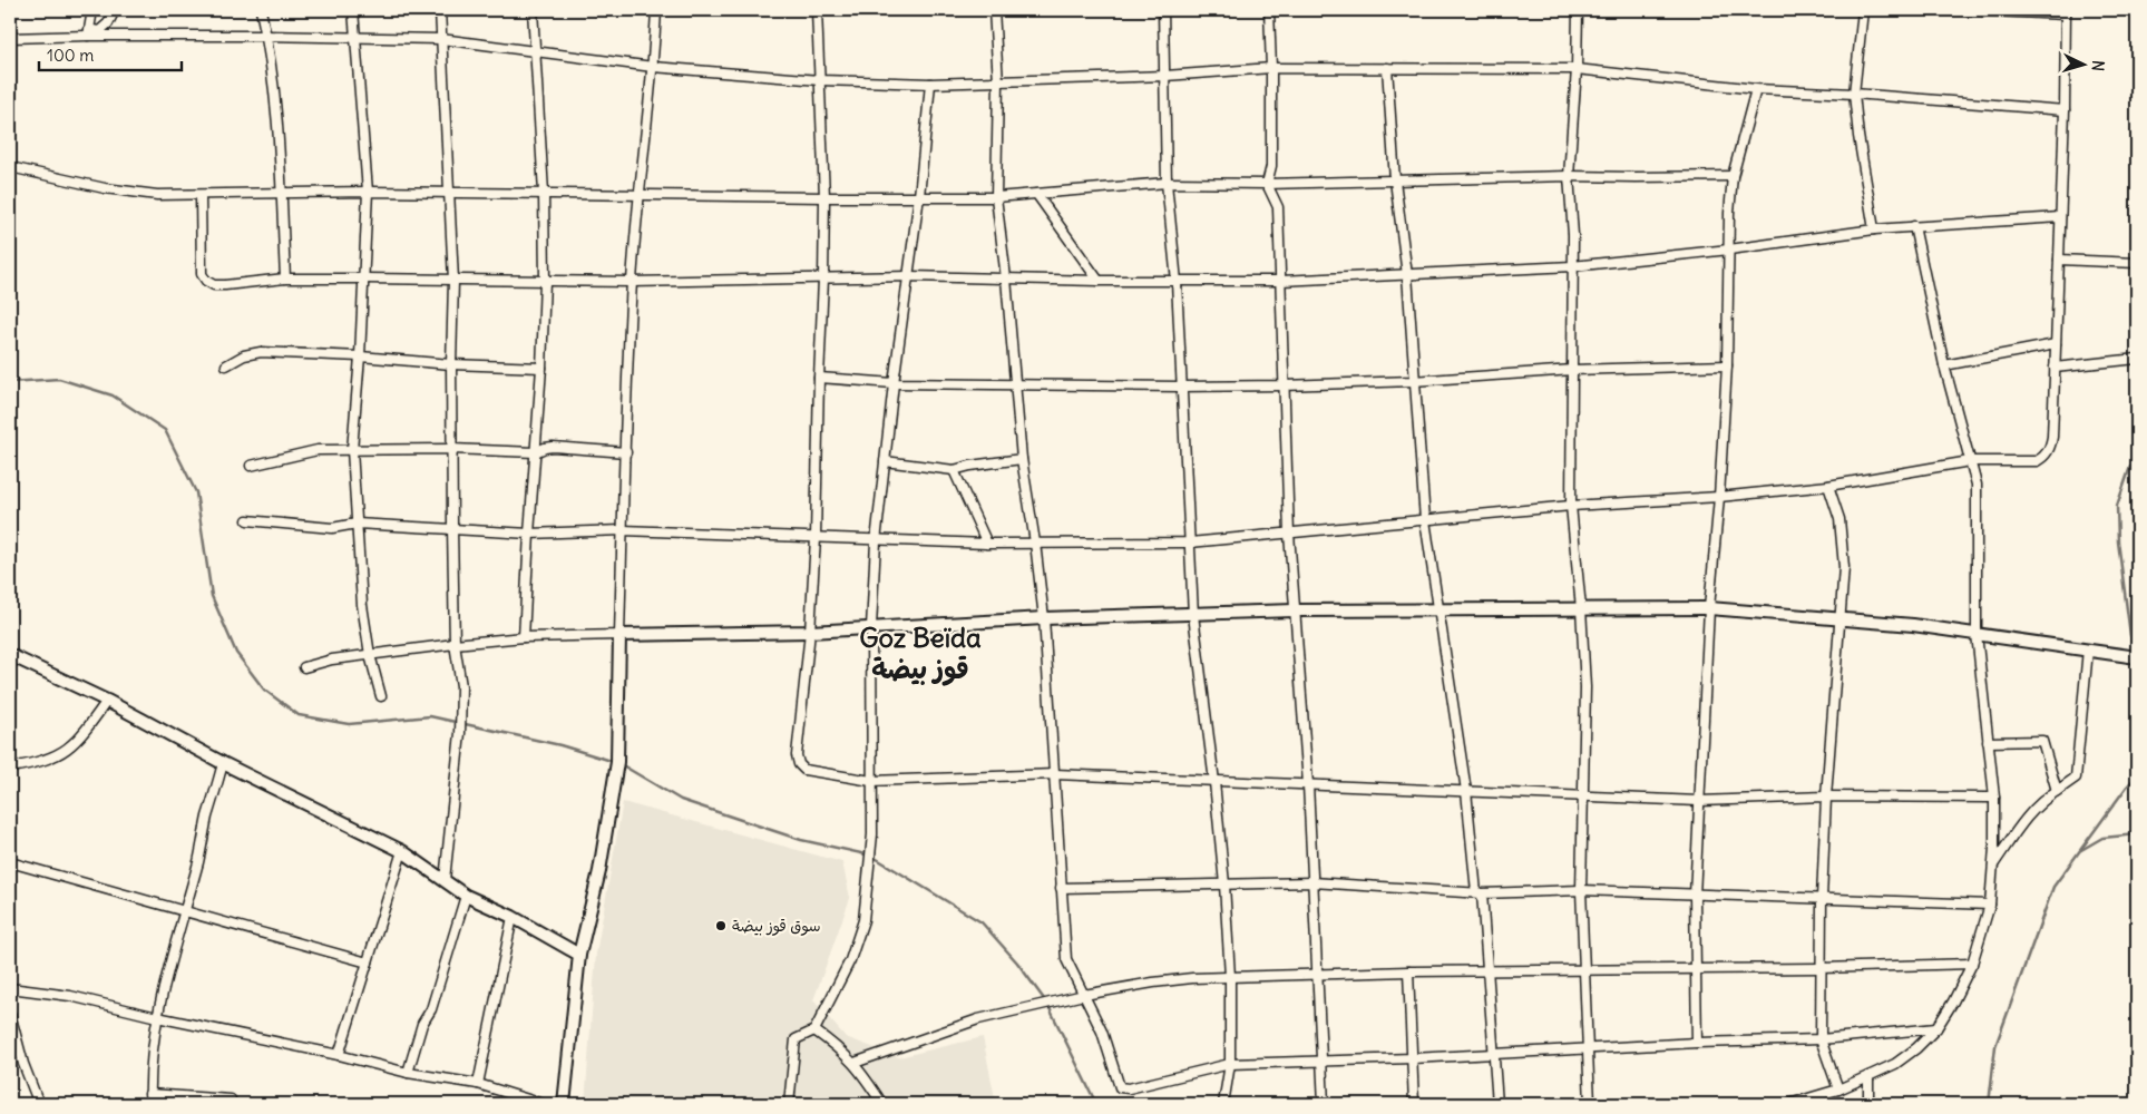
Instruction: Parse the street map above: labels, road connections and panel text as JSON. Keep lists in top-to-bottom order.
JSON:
{
  "districts": ["Goz Beïda قوز بيضة"],
  "places": ["سوق قوز بيضة"],
  "scale_bar": "100 m",
  "north": "right"
}
